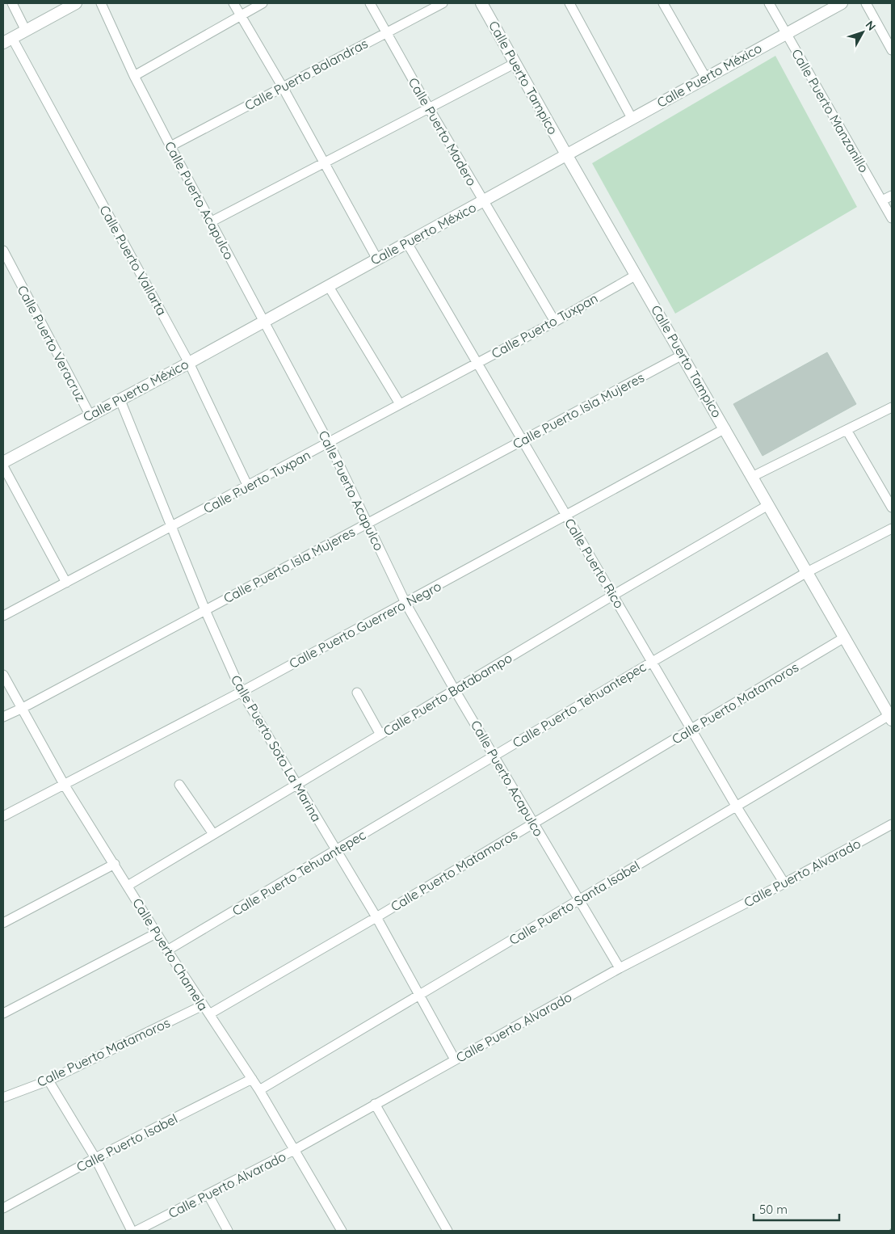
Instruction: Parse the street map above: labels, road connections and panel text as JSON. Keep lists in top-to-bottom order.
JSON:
{
  "streets": {
    "street": [
      "Calle Puerto Balandras",
      "Calle Puerto México",
      "Calle Puerto Tampico",
      "Calle Puerto Manzanillo",
      "Calle Puerto Madero",
      "Calle Puerto Acapulco",
      "Calle Puerto Vallarta",
      "Calle Puerto Tuxpan",
      "Calle Puerto Veracruz",
      "Calle Puerto Isla Mujeres",
      "Calle Puerto Rico",
      "Calle Puerto Guerrero Negro",
      "Calle Puerto Batabampo",
      "Calle Puerto Matamoros",
      "Calle Puerto Tehuantepec",
      "Calle Puerto Soto La Marina",
      "Calle Puerto Alvarado",
      "Calle Puerto Santa Isabel",
      "Calle Puerto Chamela",
      "Calle Puerto Isabel"
    ]
  },
  "crossings": [
    ["Calle Puerto Balandras", "Calle Puerto Madero"],
    ["Calle Puerto Balandras", "Calle Puerto Acapulco"],
    ["Calle Puerto México", "Calle Puerto Tampico"],
    ["Calle Puerto México", "Calle Puerto Manzanillo"],
    ["Calle Puerto México", "Calle Puerto Madero"],
    ["Calle Puerto México", "Calle Puerto Acapulco"],
    ["Calle Puerto México", "Calle Puerto Vallarta"],
    ["Calle Puerto México", "Calle Puerto Veracruz"],
    ["Calle Puerto México", "Calle Puerto Rico"],
    ["Calle Puerto México", "Calle Puerto Soto La Marina"],
    ["Calle Puerto Tampico", "Calle Puerto Tuxpan"],
    ["Calle Puerto Tampico", "Calle Puerto Isla Mujeres"],
    ["Calle Puerto Tampico", "Calle Puerto Guerrero Negro"],
    ["Calle Puerto Tampico", "Calle Puerto Batabampo"],
    ["Calle Puerto Tampico", "Calle Puerto Matamoros"],
    ["Calle Puerto Tampico", "Calle Puerto Tehuantepec"],
    ["Calle Puerto Tampico", "Calle Puerto Santa Isabel"],
    ["Calle Puerto Madero", "Calle Puerto Tuxpan"],
    ["Calle Puerto Acapulco", "Calle Puerto Tuxpan"],
    ["Calle Puerto Acapulco", "Calle Puerto Isla Mujeres"],
    ["Calle Puerto Acapulco", "Calle Puerto Guerrero Negro"],
    ["Calle Puerto Acapulco", "Calle Puerto Batabampo"],
    ["Calle Puerto Acapulco", "Calle Puerto Matamoros"],
    ["Calle Puerto Acapulco", "Calle Puerto Tehuantepec"],
    ["Calle Puerto Acapulco", "Calle Puerto Alvarado"],
    ["Calle Puerto Acapulco", "Calle Puerto Santa Isabel"],
    ["Calle Puerto Vallarta", "Calle Puerto Tuxpan"],
    ["Calle Puerto Tuxpan", "Calle Puerto Rico"],
    ["Calle Puerto Tuxpan", "Calle Puerto Soto La Marina"],
    ["Calle Puerto Isla Mujeres", "Calle Puerto Rico"],
    ["Calle Puerto Isla Mujeres", "Calle Puerto Soto La Marina"],
    ["Calle Puerto Isla Mujeres", "Calle Puerto Chamela"],
    ["Calle Puerto Rico", "Calle Puerto Guerrero Negro"],
    ["Calle Puerto Rico", "Calle Puerto Batabampo"],
    ["Calle Puerto Rico", "Calle Puerto Matamoros"],
    ["Calle Puerto Rico", "Calle Puerto Tehuantepec"],
    ["Calle Puerto Rico", "Calle Puerto Alvarado"],
    ["Calle Puerto Rico", "Calle Puerto Santa Isabel"],
    ["Calle Puerto Guerrero Negro", "Calle Puerto Soto La Marina"],
    ["Calle Puerto Guerrero Negro", "Calle Puerto Chamela"],
    ["Calle Puerto Batabampo", "Calle Puerto Soto La Marina"],
    ["Calle Puerto Batabampo", "Calle Puerto Chamela"],
    ["Calle Puerto Matamoros", "Calle Puerto Soto La Marina"],
    ["Calle Puerto Matamoros", "Calle Puerto Chamela"],
    ["Calle Puerto Tehuantepec", "Calle Puerto Soto La Marina"],
    ["Calle Puerto Tehuantepec", "Calle Puerto Chamela"],
    ["Calle Puerto Soto La Marina", "Calle Puerto Alvarado"],
    ["Calle Puerto Soto La Marina", "Calle Puerto Santa Isabel"],
    ["Calle Puerto Alvarado", "Calle Puerto Chamela"],
    ["Calle Puerto Santa Isabel", "Calle Puerto Chamela"],
    ["Calle Puerto Chamela", "Calle Puerto Isabel"]
  ],
  "scale_bar": "50 m",
  "north": "top right"
}
